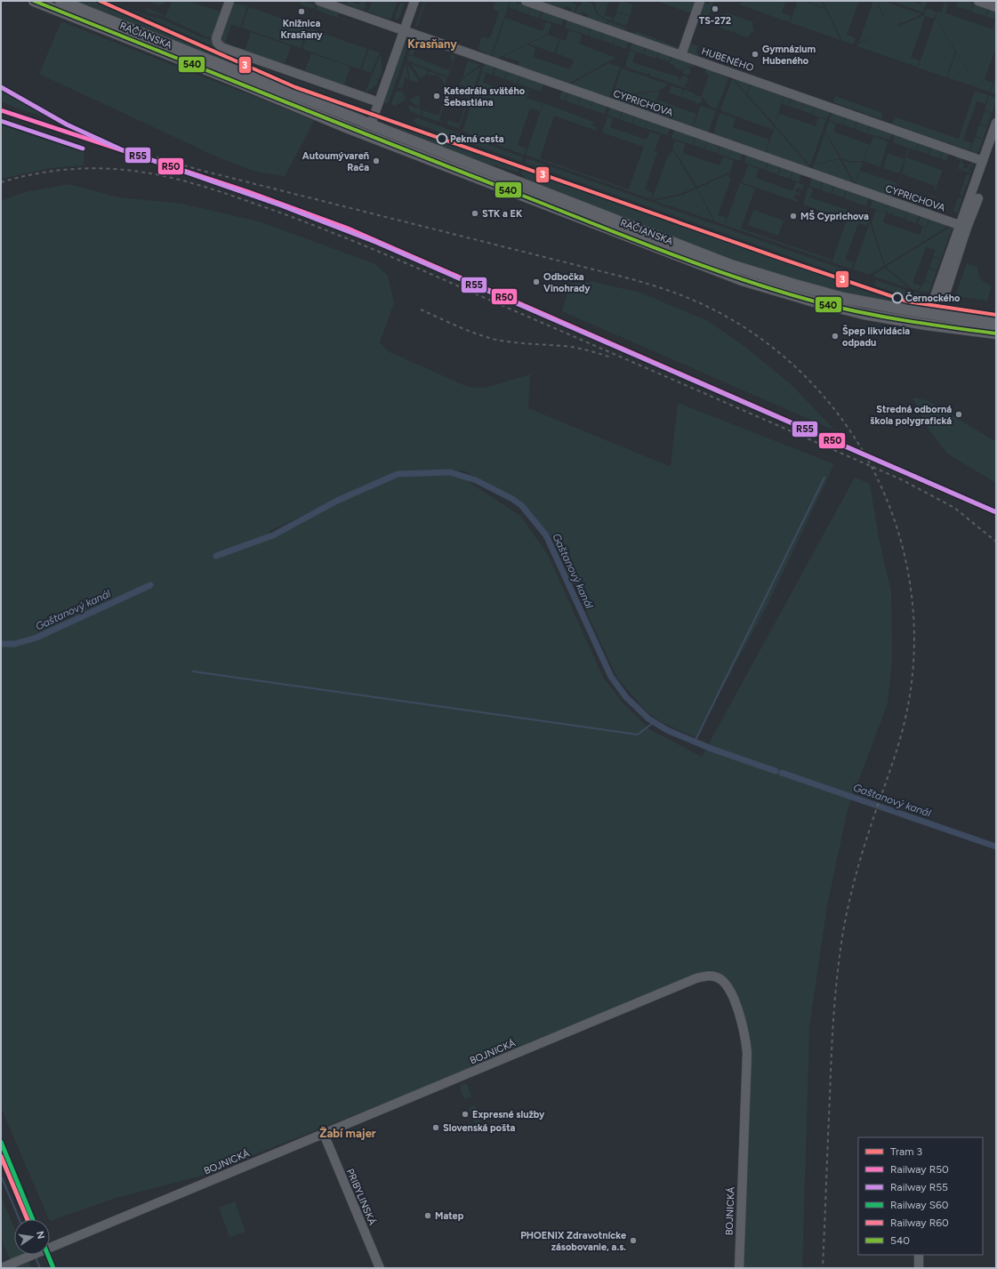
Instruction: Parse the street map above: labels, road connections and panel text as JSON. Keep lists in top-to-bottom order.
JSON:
{
  "streets": {
    "main road": ["RAČIANSKA"],
    "street": [
      "HUBENÉHO",
      "CYPRICHOVA",
      "BOJNICKÁ",
      "PRIBYLINSKÁ"
    ]
  },
  "crossings": [
    ["BOJNICKÁ", "PRIBYLINSKÁ"]
  ],
  "districts": ["Krasňany", "Žabí majer"],
  "water": ["Gaštanový kanál"],
  "places": [
    "TS-272",
    "Knižnica Krasňany",
    "Gymnázium Hubeného",
    "Katedrála svätého Šebastiána",
    "Pekná cesta",
    "Autoumývareň Rača",
    "STK a EK",
    "MŠ Cyprichova",
    "Odbočka Vinohrady",
    "Černockého",
    "Špep likvidácia odpadu",
    "Stredná odborná škola polygrafická",
    "Expresné služby",
    "Slovenská pošta",
    "Matep",
    "PHOENIX Zdravotnícke zásobovanie, a.s."
  ],
  "lines": [
    "tram line 3",
    "transit line 540",
    "rail line R55",
    "rail line R50",
    "rail line S60",
    "rail line R60"
  ],
  "legend": [
    "Tram 3",
    "Railway R50",
    "Railway R55",
    "Railway S60",
    "Railway R60",
    "540"
  ],
  "north": "right"
}
